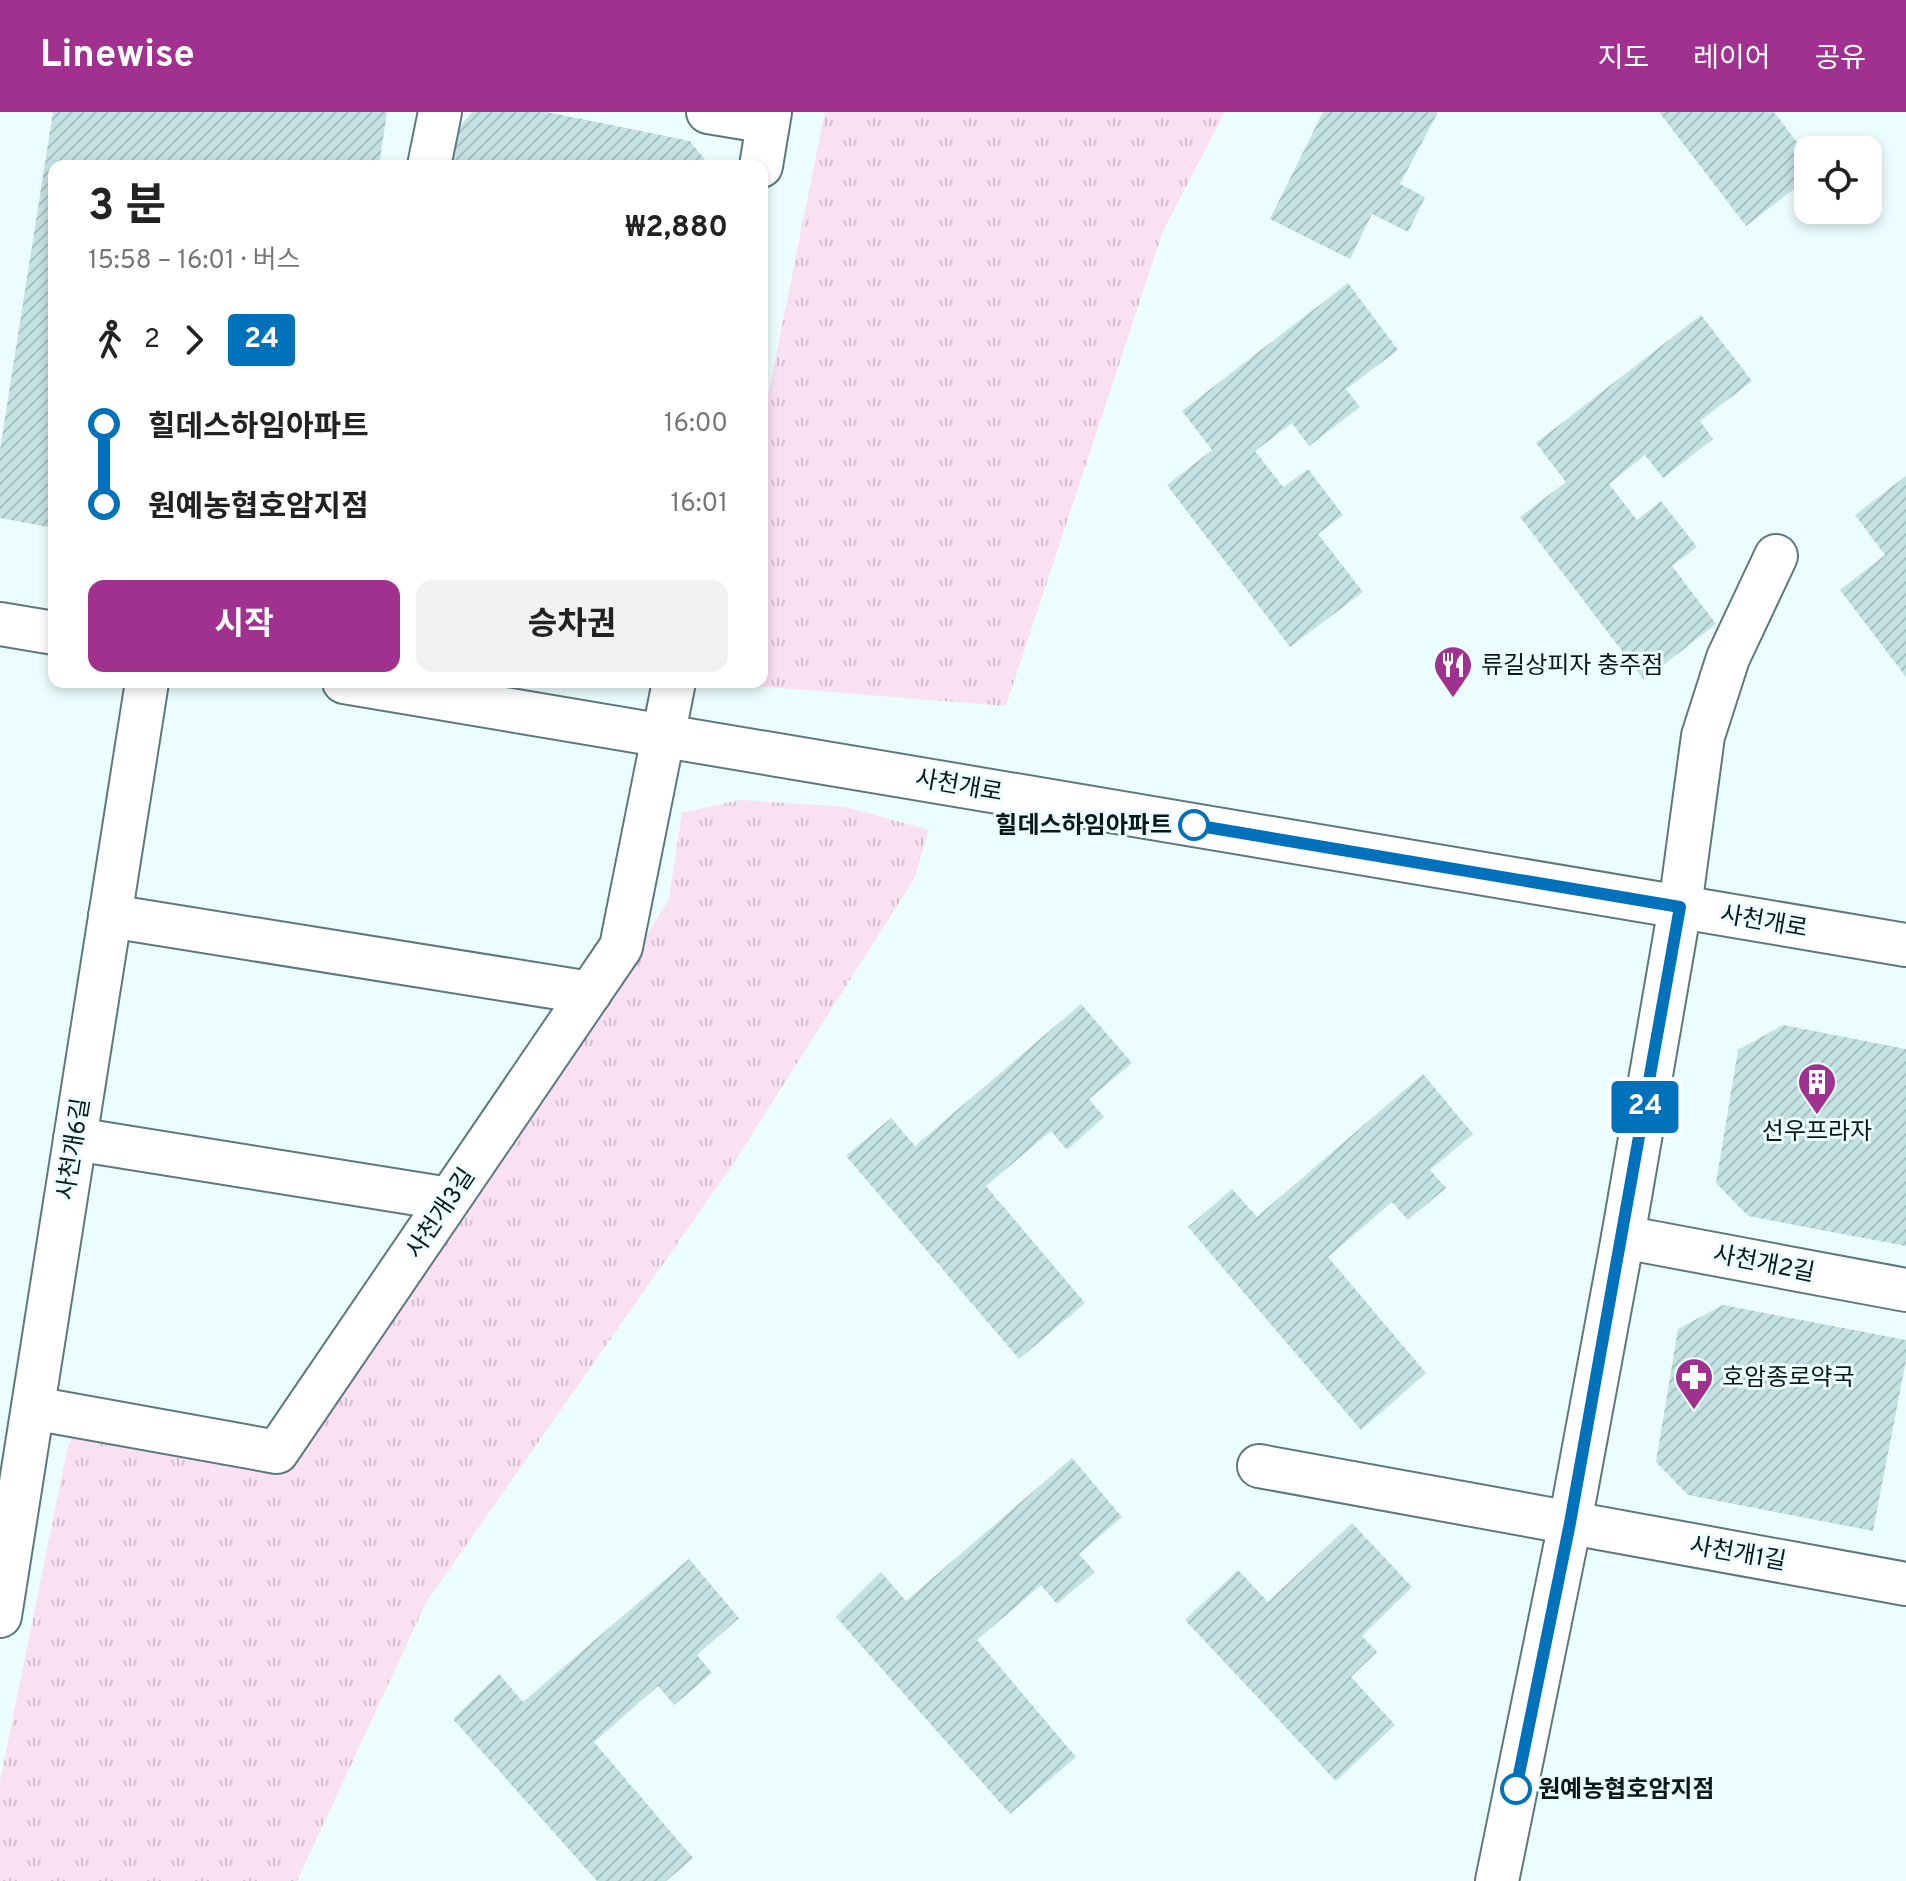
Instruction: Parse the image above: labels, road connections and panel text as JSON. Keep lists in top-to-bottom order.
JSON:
{
  "streets": {
    "street": [
      "사천개로",
      "사천개6길",
      "사천개3길",
      "사천개2길",
      "사천개1길"
    ]
  },
  "crossings": [
    ["사천개로", "사천개3길"],
    ["사천개6길", "사천개3길"]
  ],
  "places": {
    "restaurant": ["류길상피자 충주점"],
    "other": ["힐데스하임아파트", "원예농협호암지점"],
    "building": ["선우프라자"],
    "pharmacy": ["호암종로약국"]
  },
  "lines": ["bus line 24"],
  "page": {
    "header": "Linewise",
    "nav": ["지도", "레이어", "공유"],
    "on_map": "24",
    "heading": ["3 분", "15:58 – 16:01 · 버스", "₩2,880"],
    "legs": ["2", "24"],
    "list": [
      {
        "name": "힐데스하임아파트",
        "value": "16:00"
      },
      {
        "name": "원예농협호암지점",
        "value": "16:01"
      }
    ],
    "buttons": ["시작", "승차권"]
  }
}
